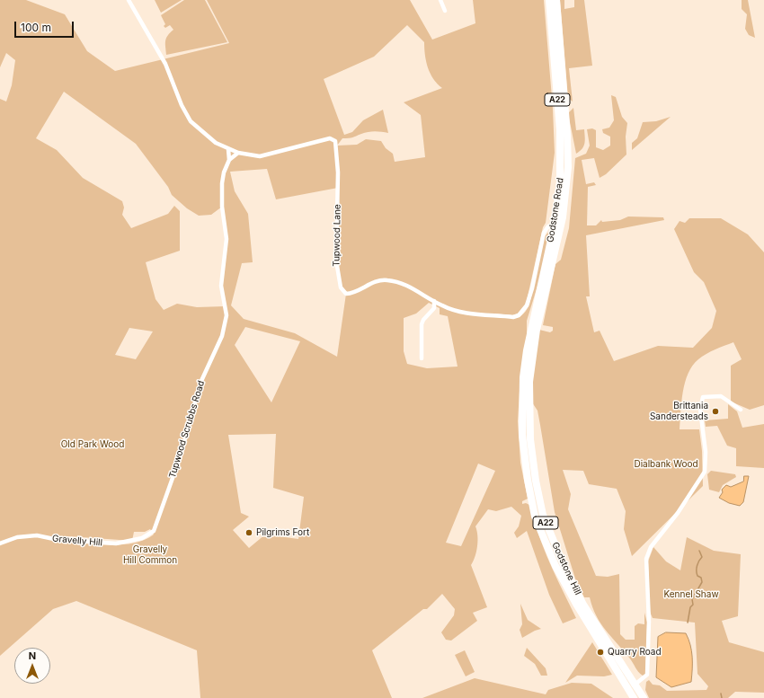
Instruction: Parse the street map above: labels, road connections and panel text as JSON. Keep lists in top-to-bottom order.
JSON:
{
  "streets": {
    "highway": ["A22", "Godstone Road", "Godstone Hill"],
    "street": ["Tupwood Lane", "Tupwood Scrubbs Road", "Gravelly Hill"]
  },
  "crossings": [
    ["Godstone Road", "Tupwood Lane"],
    ["Godstone Road", "Godstone Hill"],
    ["Tupwood Scrubbs Road", "Gravelly Hill"]
  ],
  "parks": [
    "Old Park Wood",
    "Dialbank Wood",
    "Gravelly Hill Common",
    "Kennel Shaw"
  ],
  "places": ["Brittania Sandersteads", "Pilgrims Fort", "Quarry Road"],
  "scale_bar": "100 m",
  "north": "top"
}
